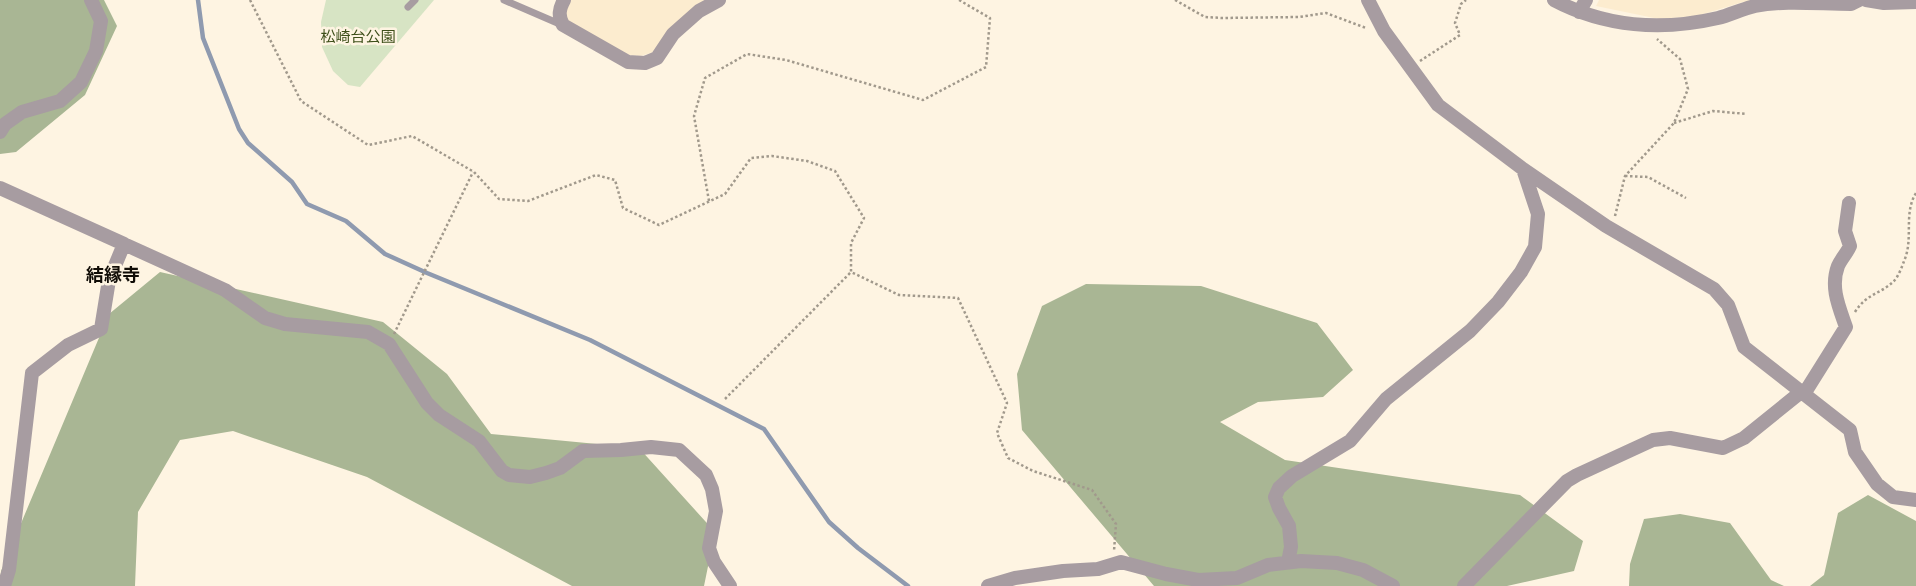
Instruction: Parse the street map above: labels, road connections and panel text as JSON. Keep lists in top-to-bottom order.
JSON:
{
  "districts": ["結縁寺"],
  "parks": ["松崎台公園"]
}
